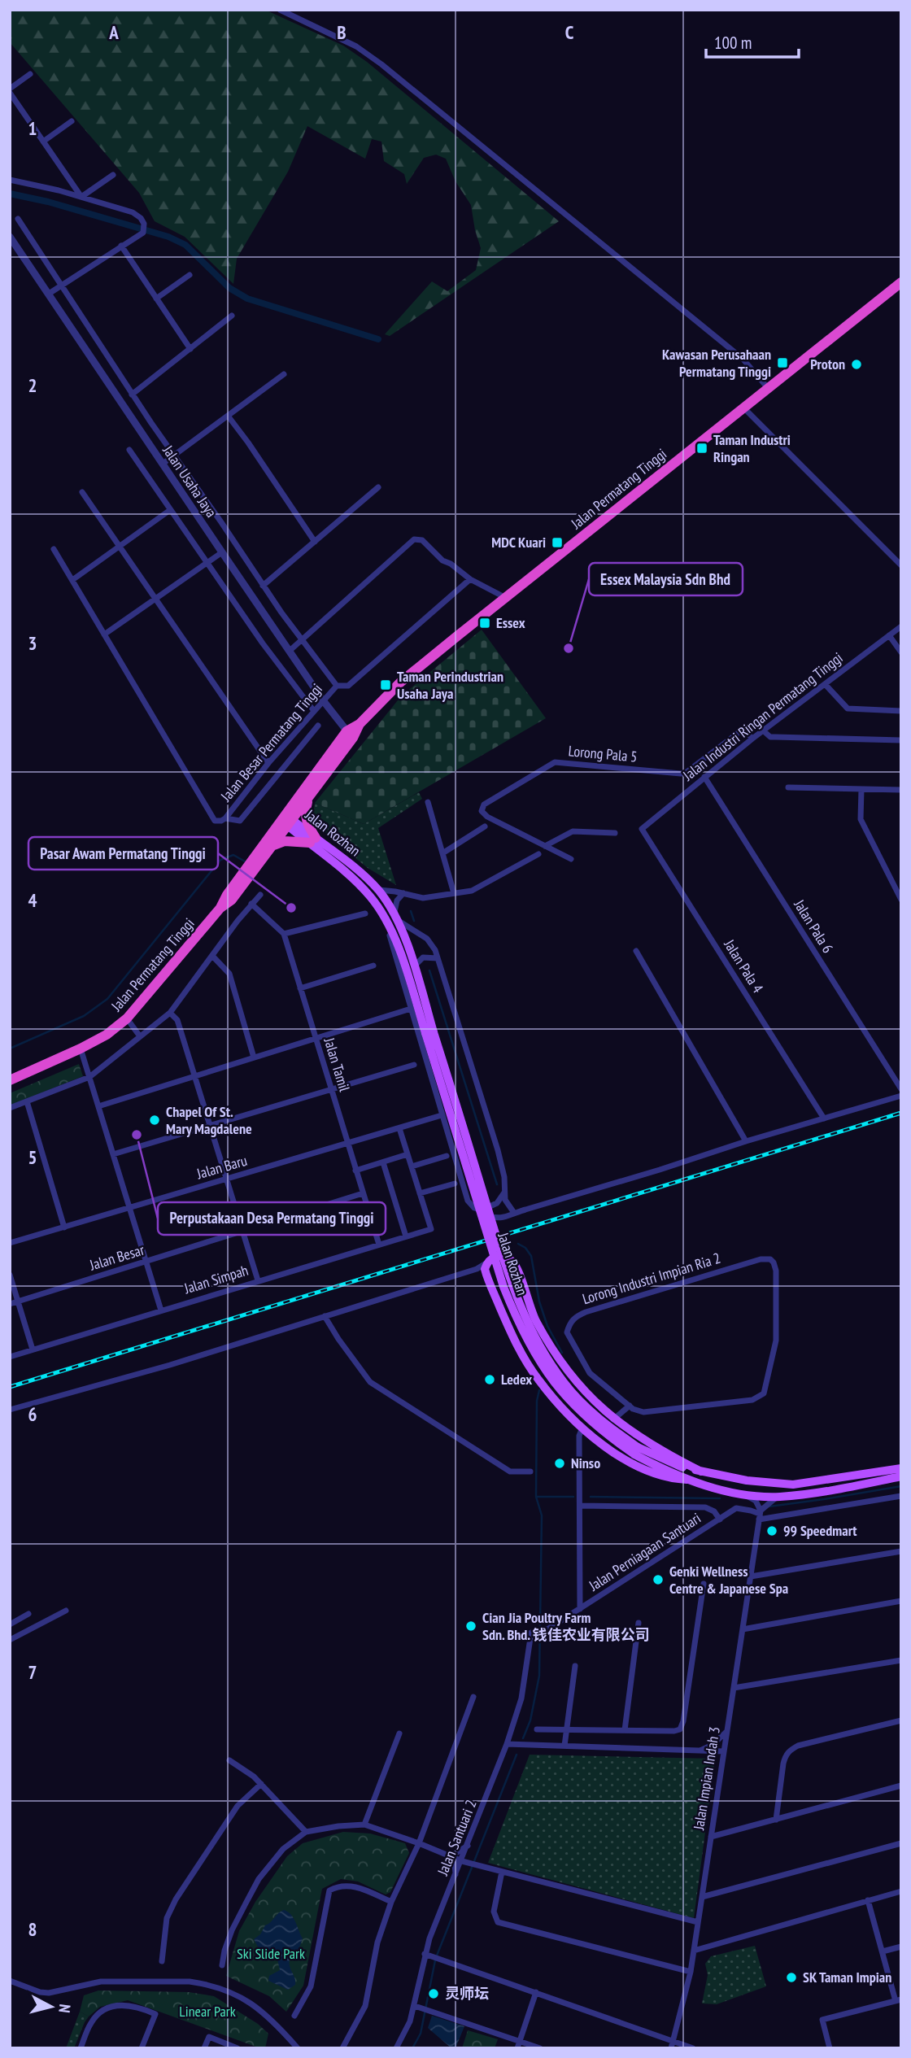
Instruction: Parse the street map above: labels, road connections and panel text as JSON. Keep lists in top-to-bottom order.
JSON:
{
  "streets": {
    "highway": ["Jalan Permatang Tinggi"],
    "main road": ["Jalan Rozhan"],
    "street": [
      "Jalan Usaha Jaya",
      "Jalan Industri Ringan Permatang Tinggi",
      "Jalan Besar Permatang Tinggi",
      "Lorong Pala 5",
      "Jalan Pala 6",
      "Jalan Pala 4",
      "Jalan Tamil",
      "Jalan Baru",
      "Jalan Besar",
      "Lorong Industri Impian Ria 2",
      "Jalan Simpah",
      "Jalan Perniagaan Santuari",
      "Jalan Impian Indah 3",
      "Jalan Santuari 2"
    ]
  },
  "crossings": [
    ["Jalan Usaha Jaya", "Jalan Permatang Tinggi"],
    ["Jalan Usaha Jaya", "Jalan Besar Permatang Tinggi"],
    ["Jalan Permatang Tinggi", "Jalan Rozhan"],
    ["Jalan Industri Ringan Permatang Tinggi", "Lorong Pala 5"],
    ["Jalan Industri Ringan Permatang Tinggi", "Jalan Pala 6"],
    ["Jalan Industri Ringan Permatang Tinggi", "Jalan Pala 4"],
    ["Jalan Tamil", "Jalan Baru"],
    ["Jalan Tamil", "Jalan Besar"],
    ["Jalan Tamil", "Jalan Simpah"],
    ["Jalan Perniagaan Santuari", "Jalan Santuari 2"]
  ],
  "parks": ["Ski Slide Park", "Linear Park"],
  "places": {
    "transit": [
      "Kawasan Perusahaan Permatang Tinggi",
      "Taman Industri Ringan",
      "MDC Kuari",
      "Essex",
      "Taman Perindustrian Usaha Jaya"
    ],
    "other": [
      "Proton",
      "Essex Malaysia Sdn Bhd",
      "Pasar Awam Permatang Tinggi",
      "Chapel Of St. Mary Magdalene",
      "Perpustakaan Desa Permatang Tinggi",
      "Ledex",
      "Ninso",
      "99 Speedmart",
      "Genki Wellness Centre & Japanese Spa",
      "Cian Jia Poultry Farm Sdn. Bhd. 钱佳农业有限公司",
      "SK Taman Impian",
      "灵师坛"
    ]
  },
  "scale_bar": "100 m",
  "north": "right",
  "grid": {
    "columns": ["A", "B", "C"],
    "rows": [
      "1",
      "2",
      "3",
      "4",
      "5",
      "6",
      "7",
      "8"
    ]
  }
}
